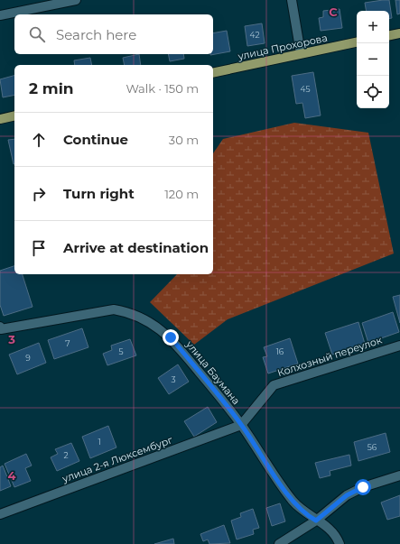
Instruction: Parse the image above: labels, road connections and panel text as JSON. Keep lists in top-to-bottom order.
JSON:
{
  "streets": {
    "main road": ["улица Прохорова"],
    "street": ["Колхозный переулок", "улица Баумана", "улица 2-я Люксембург"]
  },
  "crossings": [
    ["Колхозный переулок", "улица Баумана"],
    ["Колхозный переулок", "улица 2-я Люксембург"],
    ["улица Баумана", "улица 2-я Люксембург"]
  ],
  "house_numbers": [
    "42",
    "45",
    "7",
    "5",
    "16",
    "9",
    "3",
    "1",
    "56",
    "2"
  ],
  "page": {
    "map_buttons": ["+", "−"],
    "search": "Search here",
    "heading": ["2 min", "Walk · 150 m"],
    "list": [
      ["Continue", "30 m"],
      ["Turn right", "120 m"],
      "Arrive at destination"
    ]
  },
  "grid": {
    "columns": ["C"],
    "rows": ["3", "4"]
  }
}
